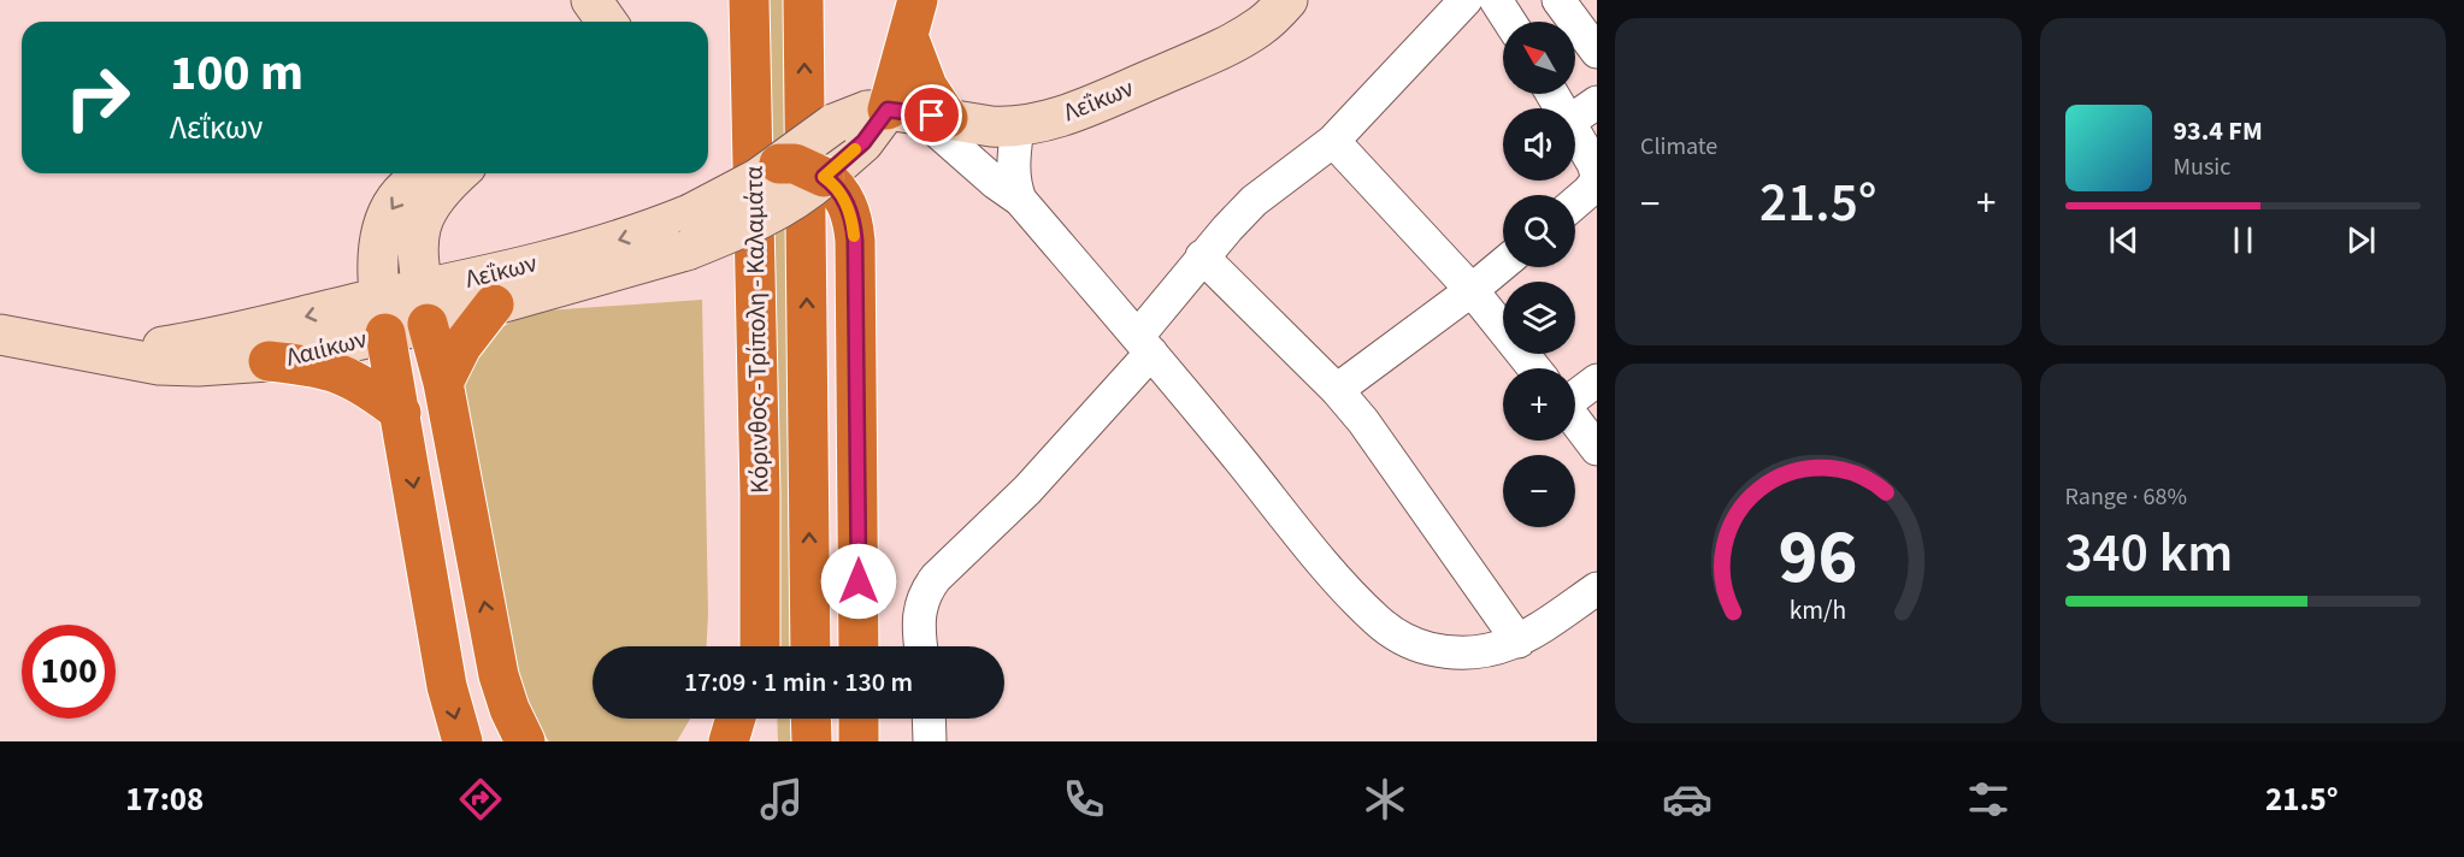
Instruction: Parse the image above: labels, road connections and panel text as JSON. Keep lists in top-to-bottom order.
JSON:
{
  "streets": {
    "highway": ["Κόρινθος - Τρίπολη - Καλαμάτα"],
    "street": ["Λεΐκων", "Λαιίκων"]
  },
  "crossings": [
    ["Λεΐκων", "Λαιίκων"]
  ],
  "north": "top left",
  "page": {
    "tile": [
      "Climate",
      ["Range · 68%", "340 km"]
    ],
    "map_buttons": ["+", "−"],
    "turn": ["100 m", "Λεΐκων"],
    "song": ["93.4 FM", "Music"],
    "heat": ["−", "21.5°", "+"],
    "limit": "100",
    "trip": "17:09 · 1 min · 130 m",
    "tabs": ["17:08", "21.5°"],
    "gauge": ["96", "km/h"]
  }
}
